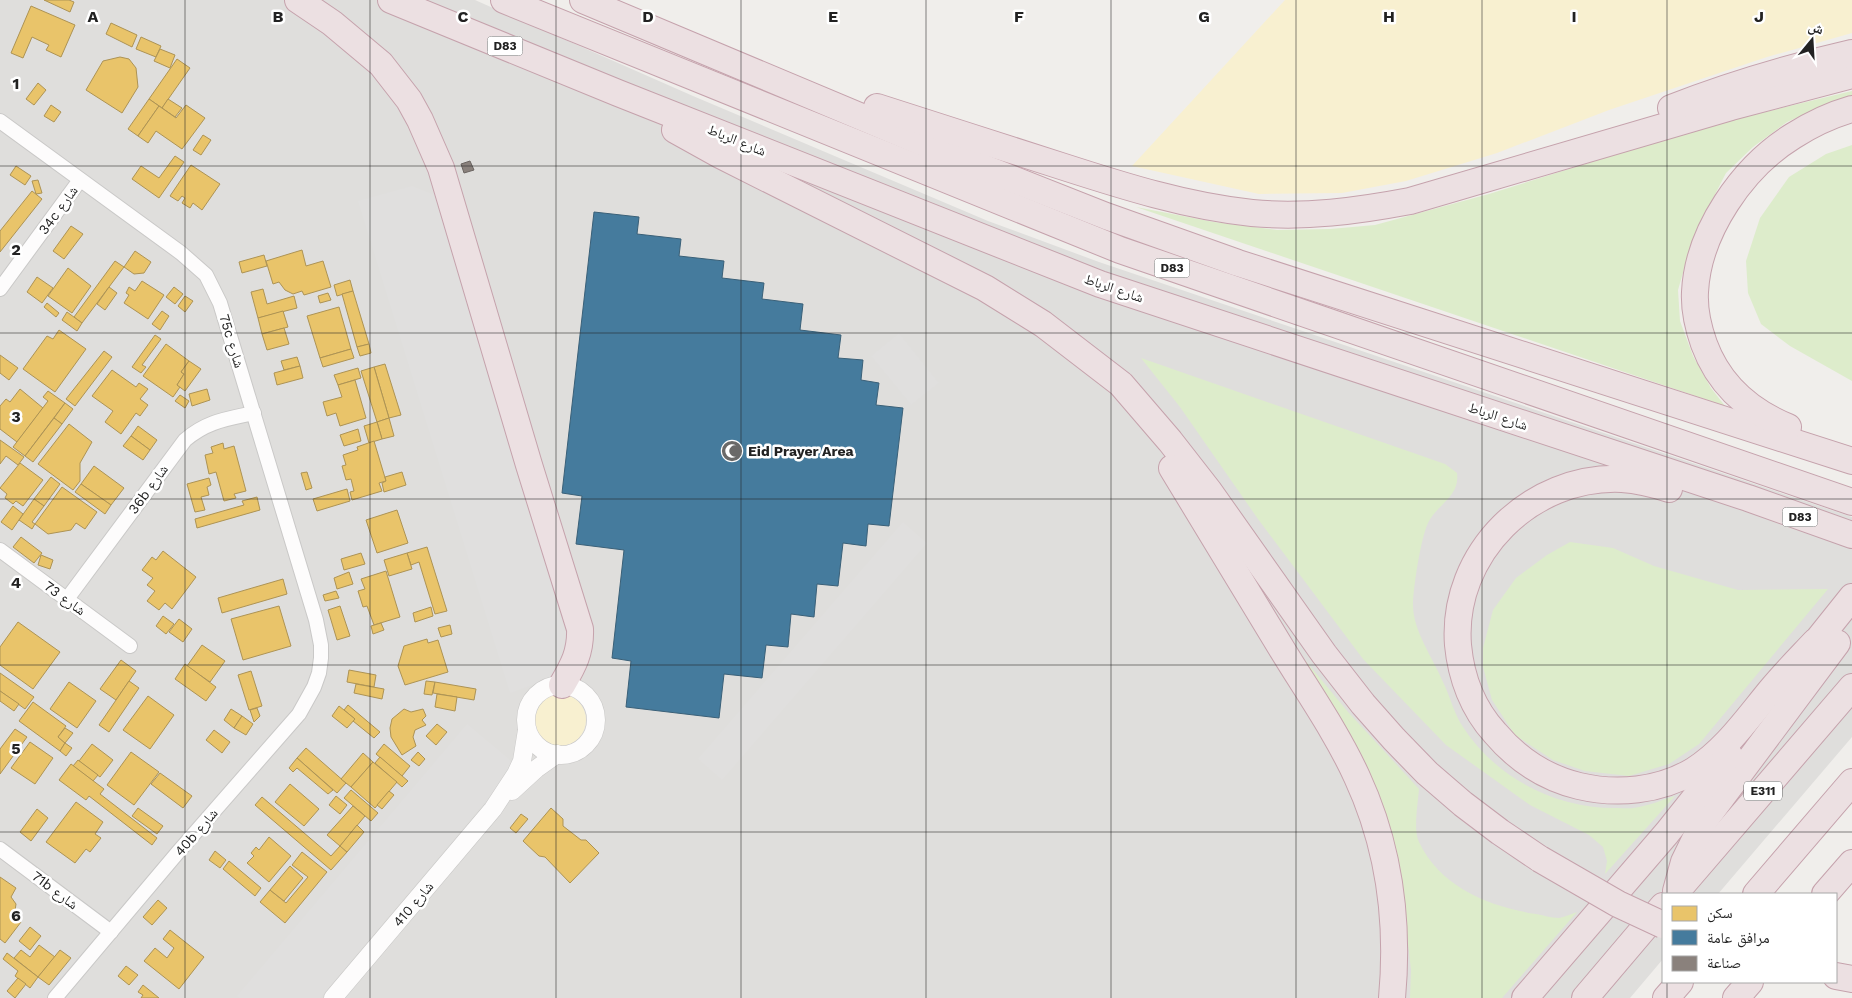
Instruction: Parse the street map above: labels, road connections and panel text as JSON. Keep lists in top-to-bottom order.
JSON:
{
  "streets": {
    "highway": ["D83", "شارع الرباط", "E311"],
    "street": [
      "34c شارع",
      "75c شارع",
      "36b شارع",
      "شارع 73",
      "40b شارع",
      "71b شارع",
      "شارع 410"
    ]
  },
  "crossings": [
    ["34c شارع", "75c شارع"],
    ["75c شارع", "36b شارع"],
    ["75c شارع", "40b شارع"],
    ["36b شارع", "شارع 73"],
    ["40b شارع", "71b شارع"]
  ],
  "places": {
    "mosque": ["Eid Prayer Area"]
  },
  "legend": ["سكن", "مرافق عامة", "صناعة"],
  "north": "top",
  "grid": {
    "columns": [
      "A",
      "B",
      "C",
      "D",
      "E",
      "F",
      "G",
      "H",
      "I",
      "J"
    ],
    "rows": [
      "1",
      "2",
      "3",
      "4",
      "5",
      "6"
    ]
  }
}
